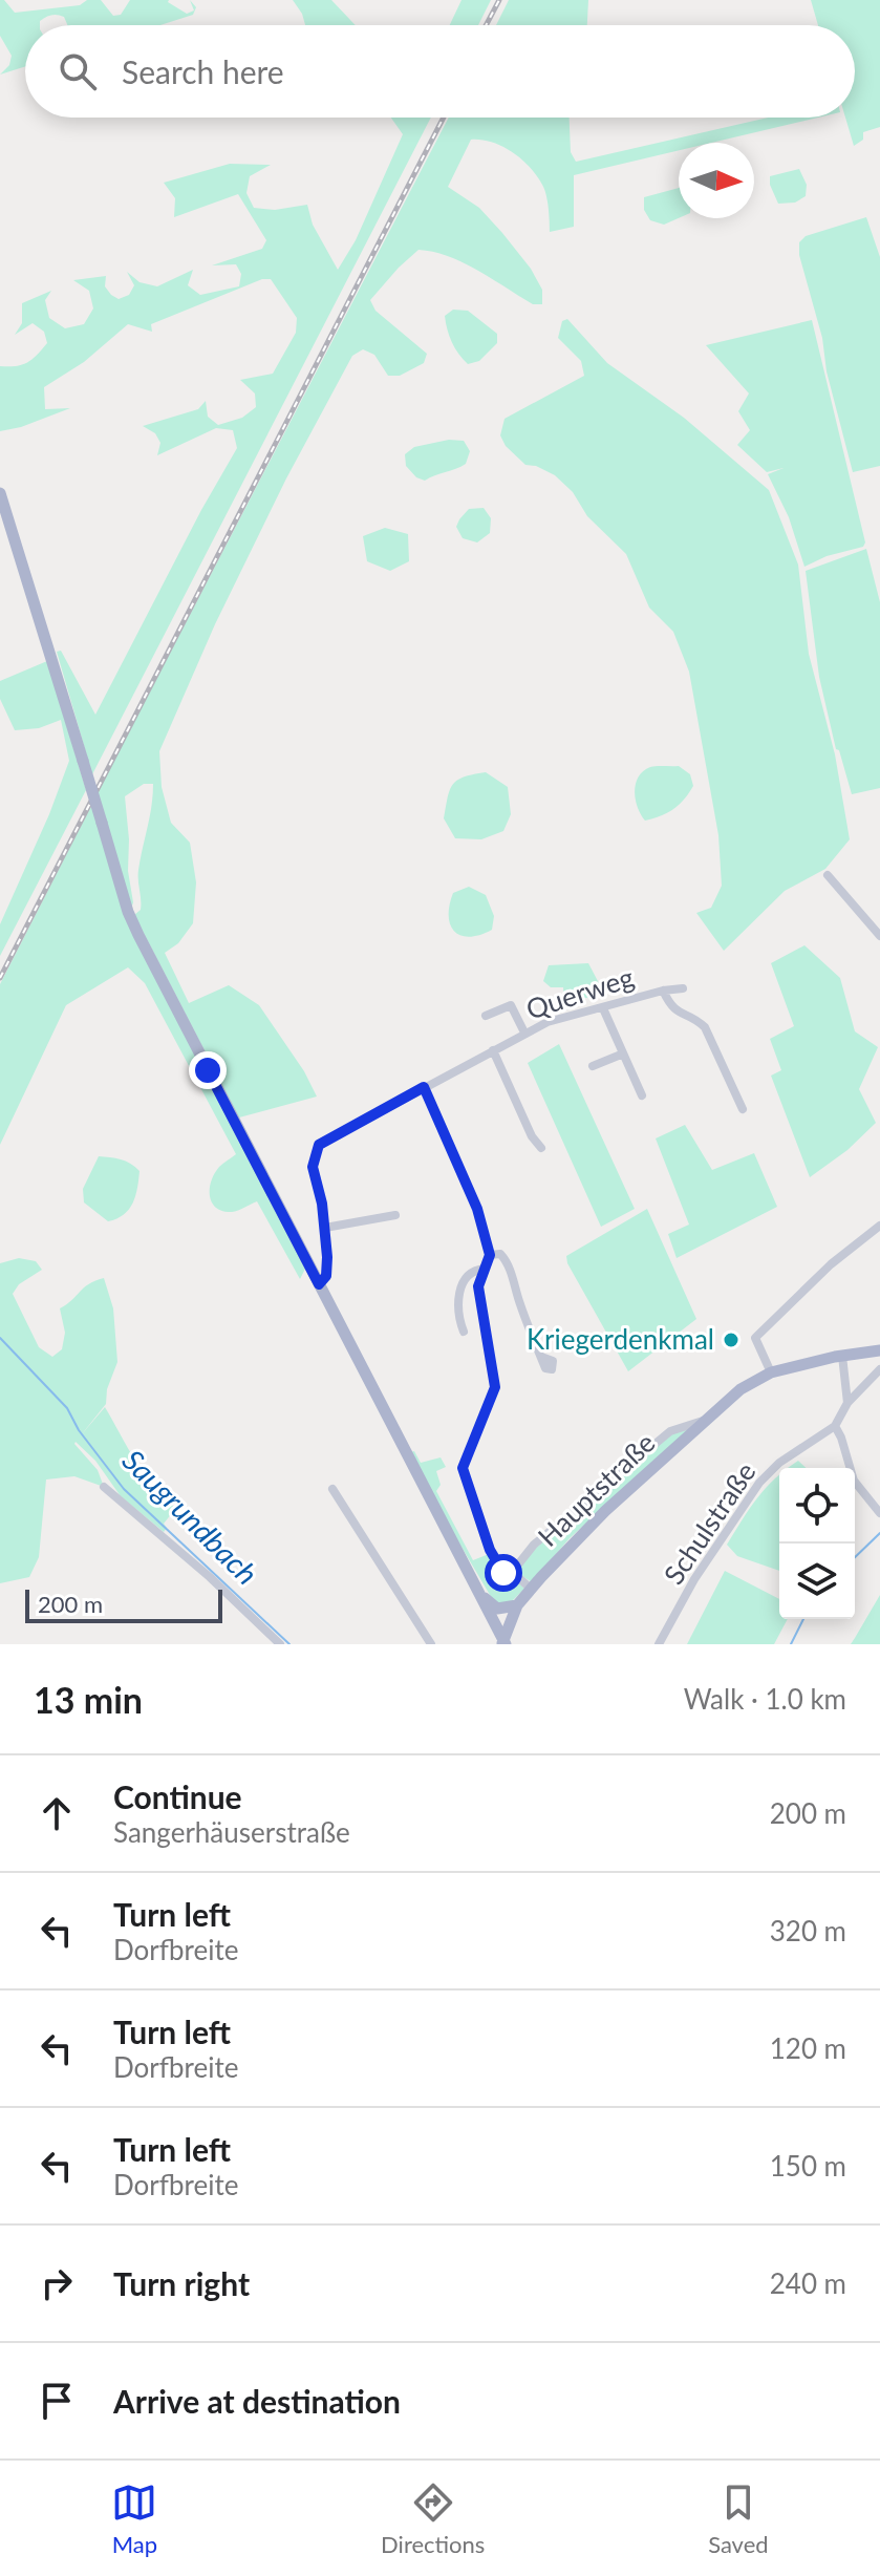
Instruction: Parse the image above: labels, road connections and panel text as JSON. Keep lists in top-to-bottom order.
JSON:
{
  "streets": {
    "main road": ["Hauptstraße"],
    "street": ["Querweg", "Schulstraße"]
  },
  "water": ["Saugrundbach"],
  "places": ["Kriegerdenkmal"],
  "scale_bar": "200 m",
  "north": "right",
  "page": {
    "search": "Search here",
    "scale": "200 m",
    "heading": ["13 min", "Walk · 1.0 km"],
    "list": [
      ["Continue", "Sangerhäuserstraße", "200 m"],
      ["Turn left", "Dorfbreite", "320 m"],
      ["Turn left", "Dorfbreite", "120 m"],
      ["Turn left", "Dorfbreite", "150 m"],
      ["Turn right", "240 m"],
      "Arrive at destination"
    ],
    "nav": ["Map", "Directions", "Saved"]
  }
}
